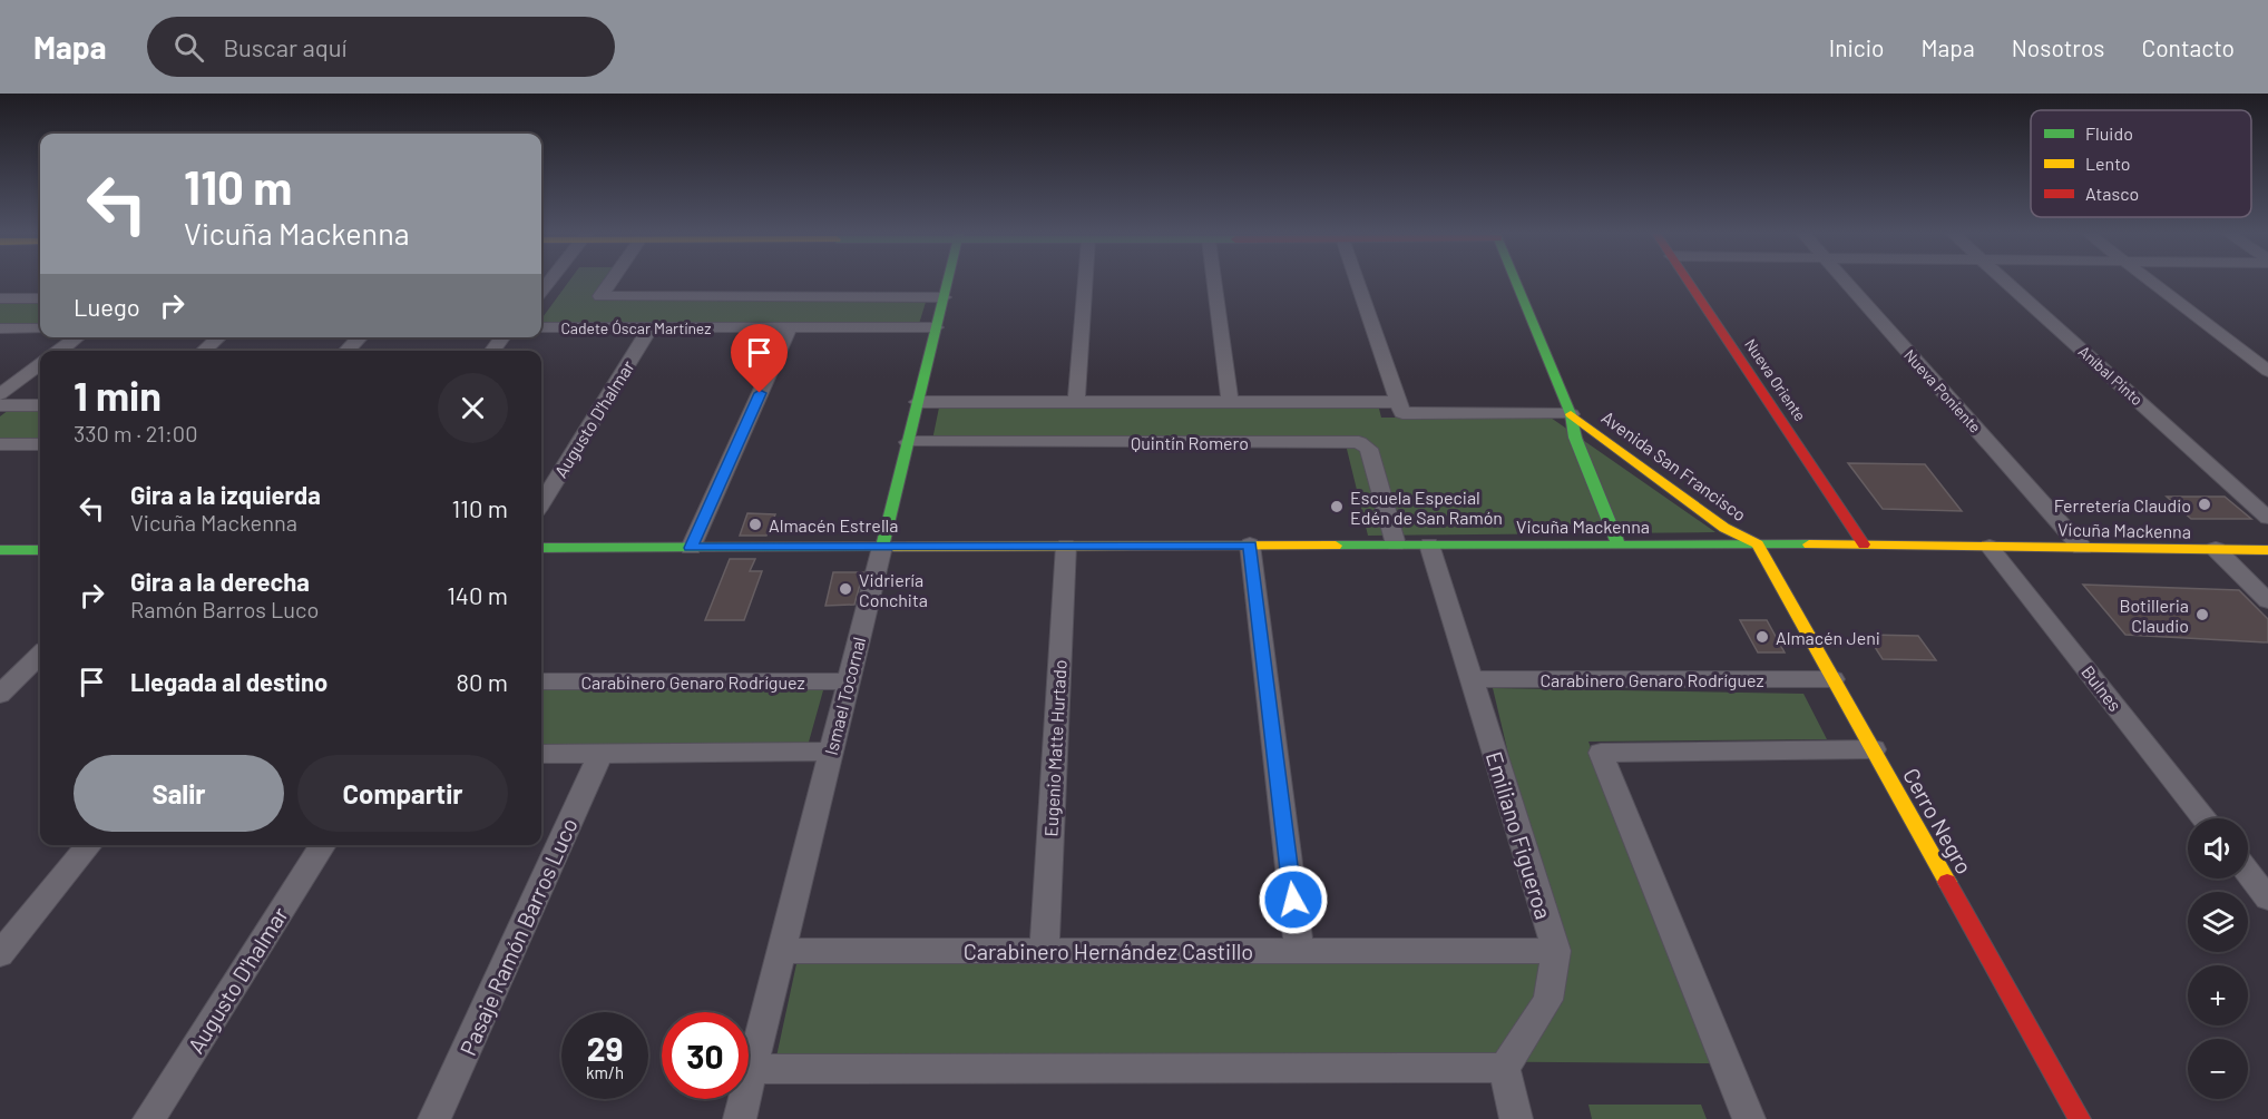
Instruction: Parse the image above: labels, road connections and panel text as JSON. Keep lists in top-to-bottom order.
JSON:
{
  "streets": {
    "main road": [
      "Nueva Oriente",
      "Avenida San Francisco",
      "Vicuña Mackenna",
      "Ismael Tocornal",
      "Cerro Negro"
    ],
    "street": [
      "Cadete Óscar Martínez",
      "Aníbal Pinto",
      "Nueva Poniente",
      "Augusto D'halmar",
      "Quintín Romero",
      "Carabinero Genaro Rodríguez",
      "Bulnes",
      "Eugenio Matte Hurtado",
      "Emiliano Figueroa",
      "Pasaje Ramón Barros Luco",
      "Carabinero Hernández Castillo"
    ]
  },
  "crossings": [
    ["Cadete Óscar Martínez", "Augusto D'halmar"],
    ["Cadete Óscar Martínez", "Ismael Tocornal"],
    ["Nueva Oriente", "Vicuña Mackenna"],
    ["Nueva Poniente", "Vicuña Mackenna"],
    ["Quintín Romero", "Vicuña Mackenna"],
    ["Quintín Romero", "Ismael Tocornal"],
    ["Avenida San Francisco", "Vicuña Mackenna"],
    ["Avenida San Francisco", "Cerro Negro"],
    ["Vicuña Mackenna", "Bulnes"],
    ["Vicuña Mackenna", "Ismael Tocornal"],
    ["Vicuña Mackenna", "Eugenio Matte Hurtado"],
    ["Vicuña Mackenna", "Cerro Negro"],
    ["Vicuña Mackenna", "Emiliano Figueroa"],
    ["Carabinero Genaro Rodríguez", "Ismael Tocornal"],
    ["Carabinero Genaro Rodríguez", "Cerro Negro"],
    ["Carabinero Genaro Rodríguez", "Emiliano Figueroa"],
    ["Ismael Tocornal", "Carabinero Hernández Castillo"],
    ["Eugenio Matte Hurtado", "Carabinero Hernández Castillo"],
    ["Emiliano Figueroa", "Carabinero Hernández Castillo"]
  ],
  "places": [
    "Ferretería Claudio",
    "Escuela Especial Edén de San Ramón",
    "Almacén Estrella",
    "Vidriería Conchita",
    "Botilleria Claudio",
    "Almacén Jeni"
  ],
  "legend": ["Fluido", "Lento", "Atasco"],
  "page": {
    "header": "Mapa",
    "search": "Buscar aquí",
    "nav": [
      "Inicio",
      "Mapa",
      "Nosotros",
      "Contacto"
    ],
    "turn": ["110 m", "Vicuña Mackenna"],
    "then": "Luego",
    "heading": ["1 min", "330 m · 21:00"],
    "list": [
      {
        "name": "Gira a la izquierda",
        "note": "Vicuña Mackenna",
        "value": "110 m"
      },
      {
        "name": "Gira a la derecha",
        "note": "Ramón Barros Luco",
        "value": "140 m"
      },
      {
        "name": "Llegada al destino",
        "value": "80 m"
      }
    ],
    "buttons": ["Salir", "Compartir"],
    "map_buttons": ["+", "−"],
    "speed": "29 km/h",
    "limit": "30"
  }
}
